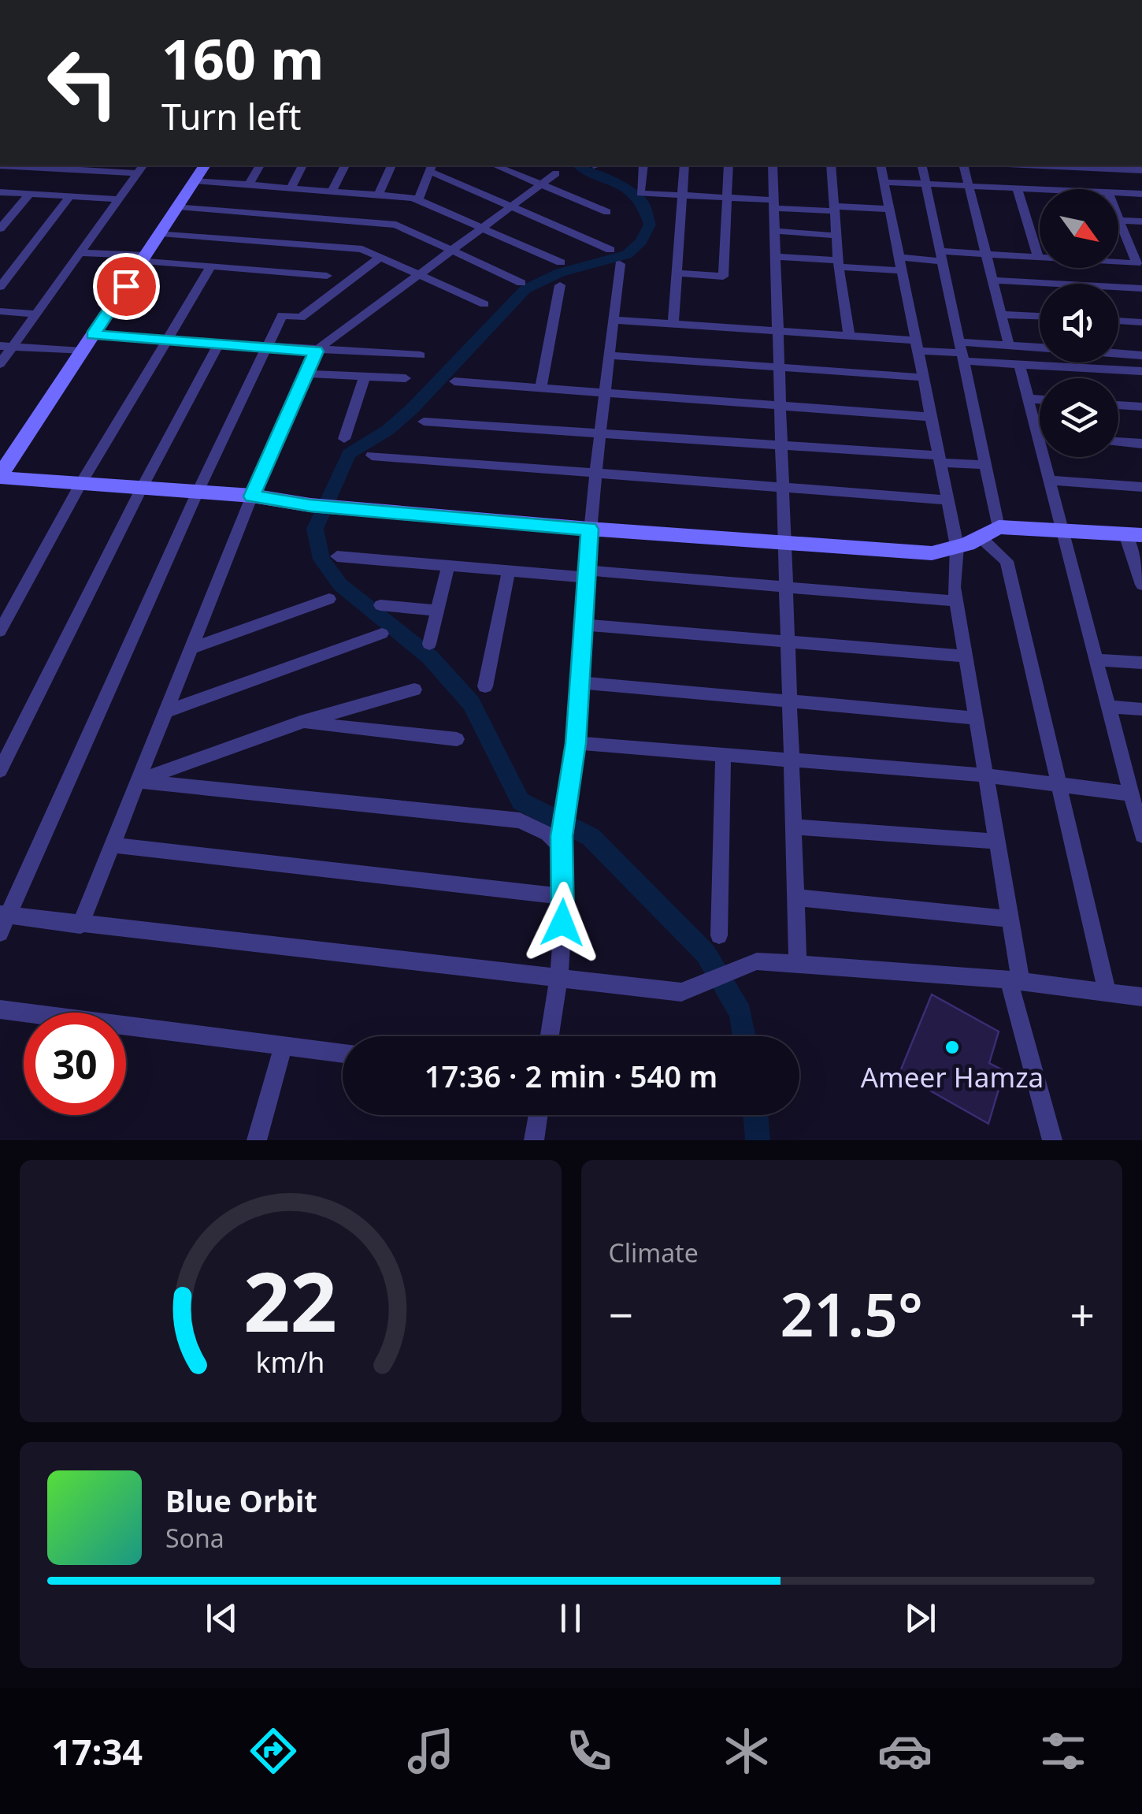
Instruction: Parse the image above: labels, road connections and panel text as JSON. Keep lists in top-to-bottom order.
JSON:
{
  "places": ["Ameer Hamza"],
  "north": "bottom right",
  "page": {
    "turn": ["160 m", "Turn left"],
    "limit": "30",
    "trip": "17:36 · 2 min · 540 m",
    "tile": "Climate",
    "heat": ["−", "21.5°", "+"],
    "song": ["Blue Orbit", "Sona"],
    "tabs": "17:34",
    "gauge": ["22", "km/h"]
  }
}
